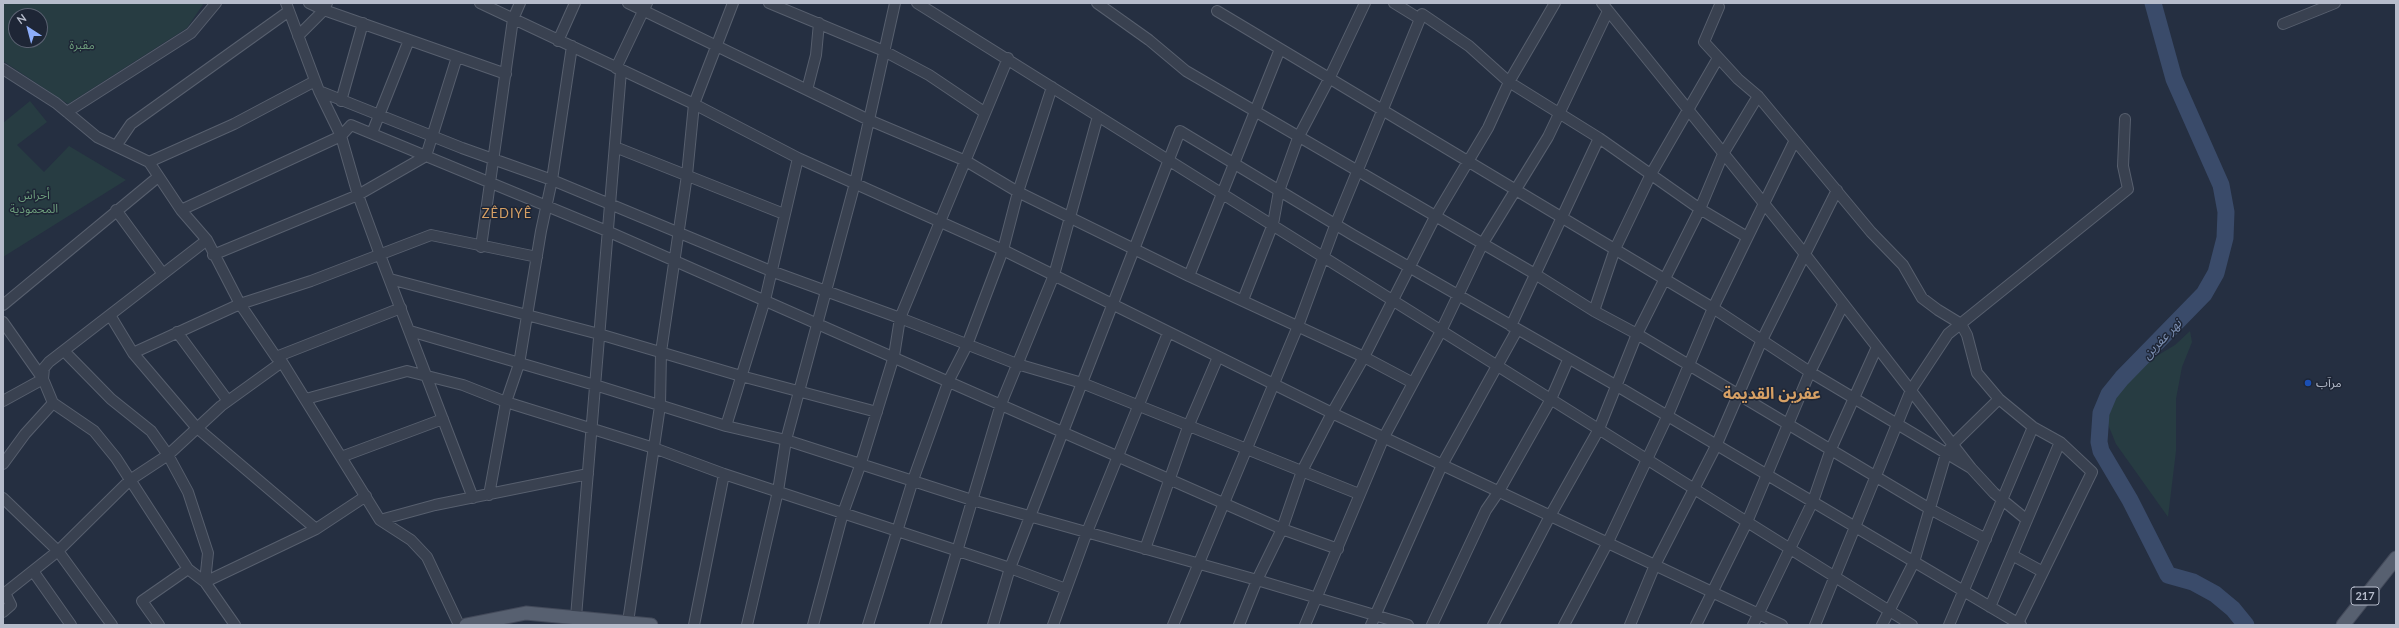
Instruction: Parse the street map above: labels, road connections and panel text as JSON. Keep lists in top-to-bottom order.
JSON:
{
  "streets": {
    "main road": ["217"]
  },
  "districts": ["ZÊDIYÊ", "عفرين القديمة"],
  "water": ["نهر عفرين"],
  "parks": ["مقبرة", "أحراش المحمودية"],
  "places": ["مرآب"],
  "north": "top left"
}
